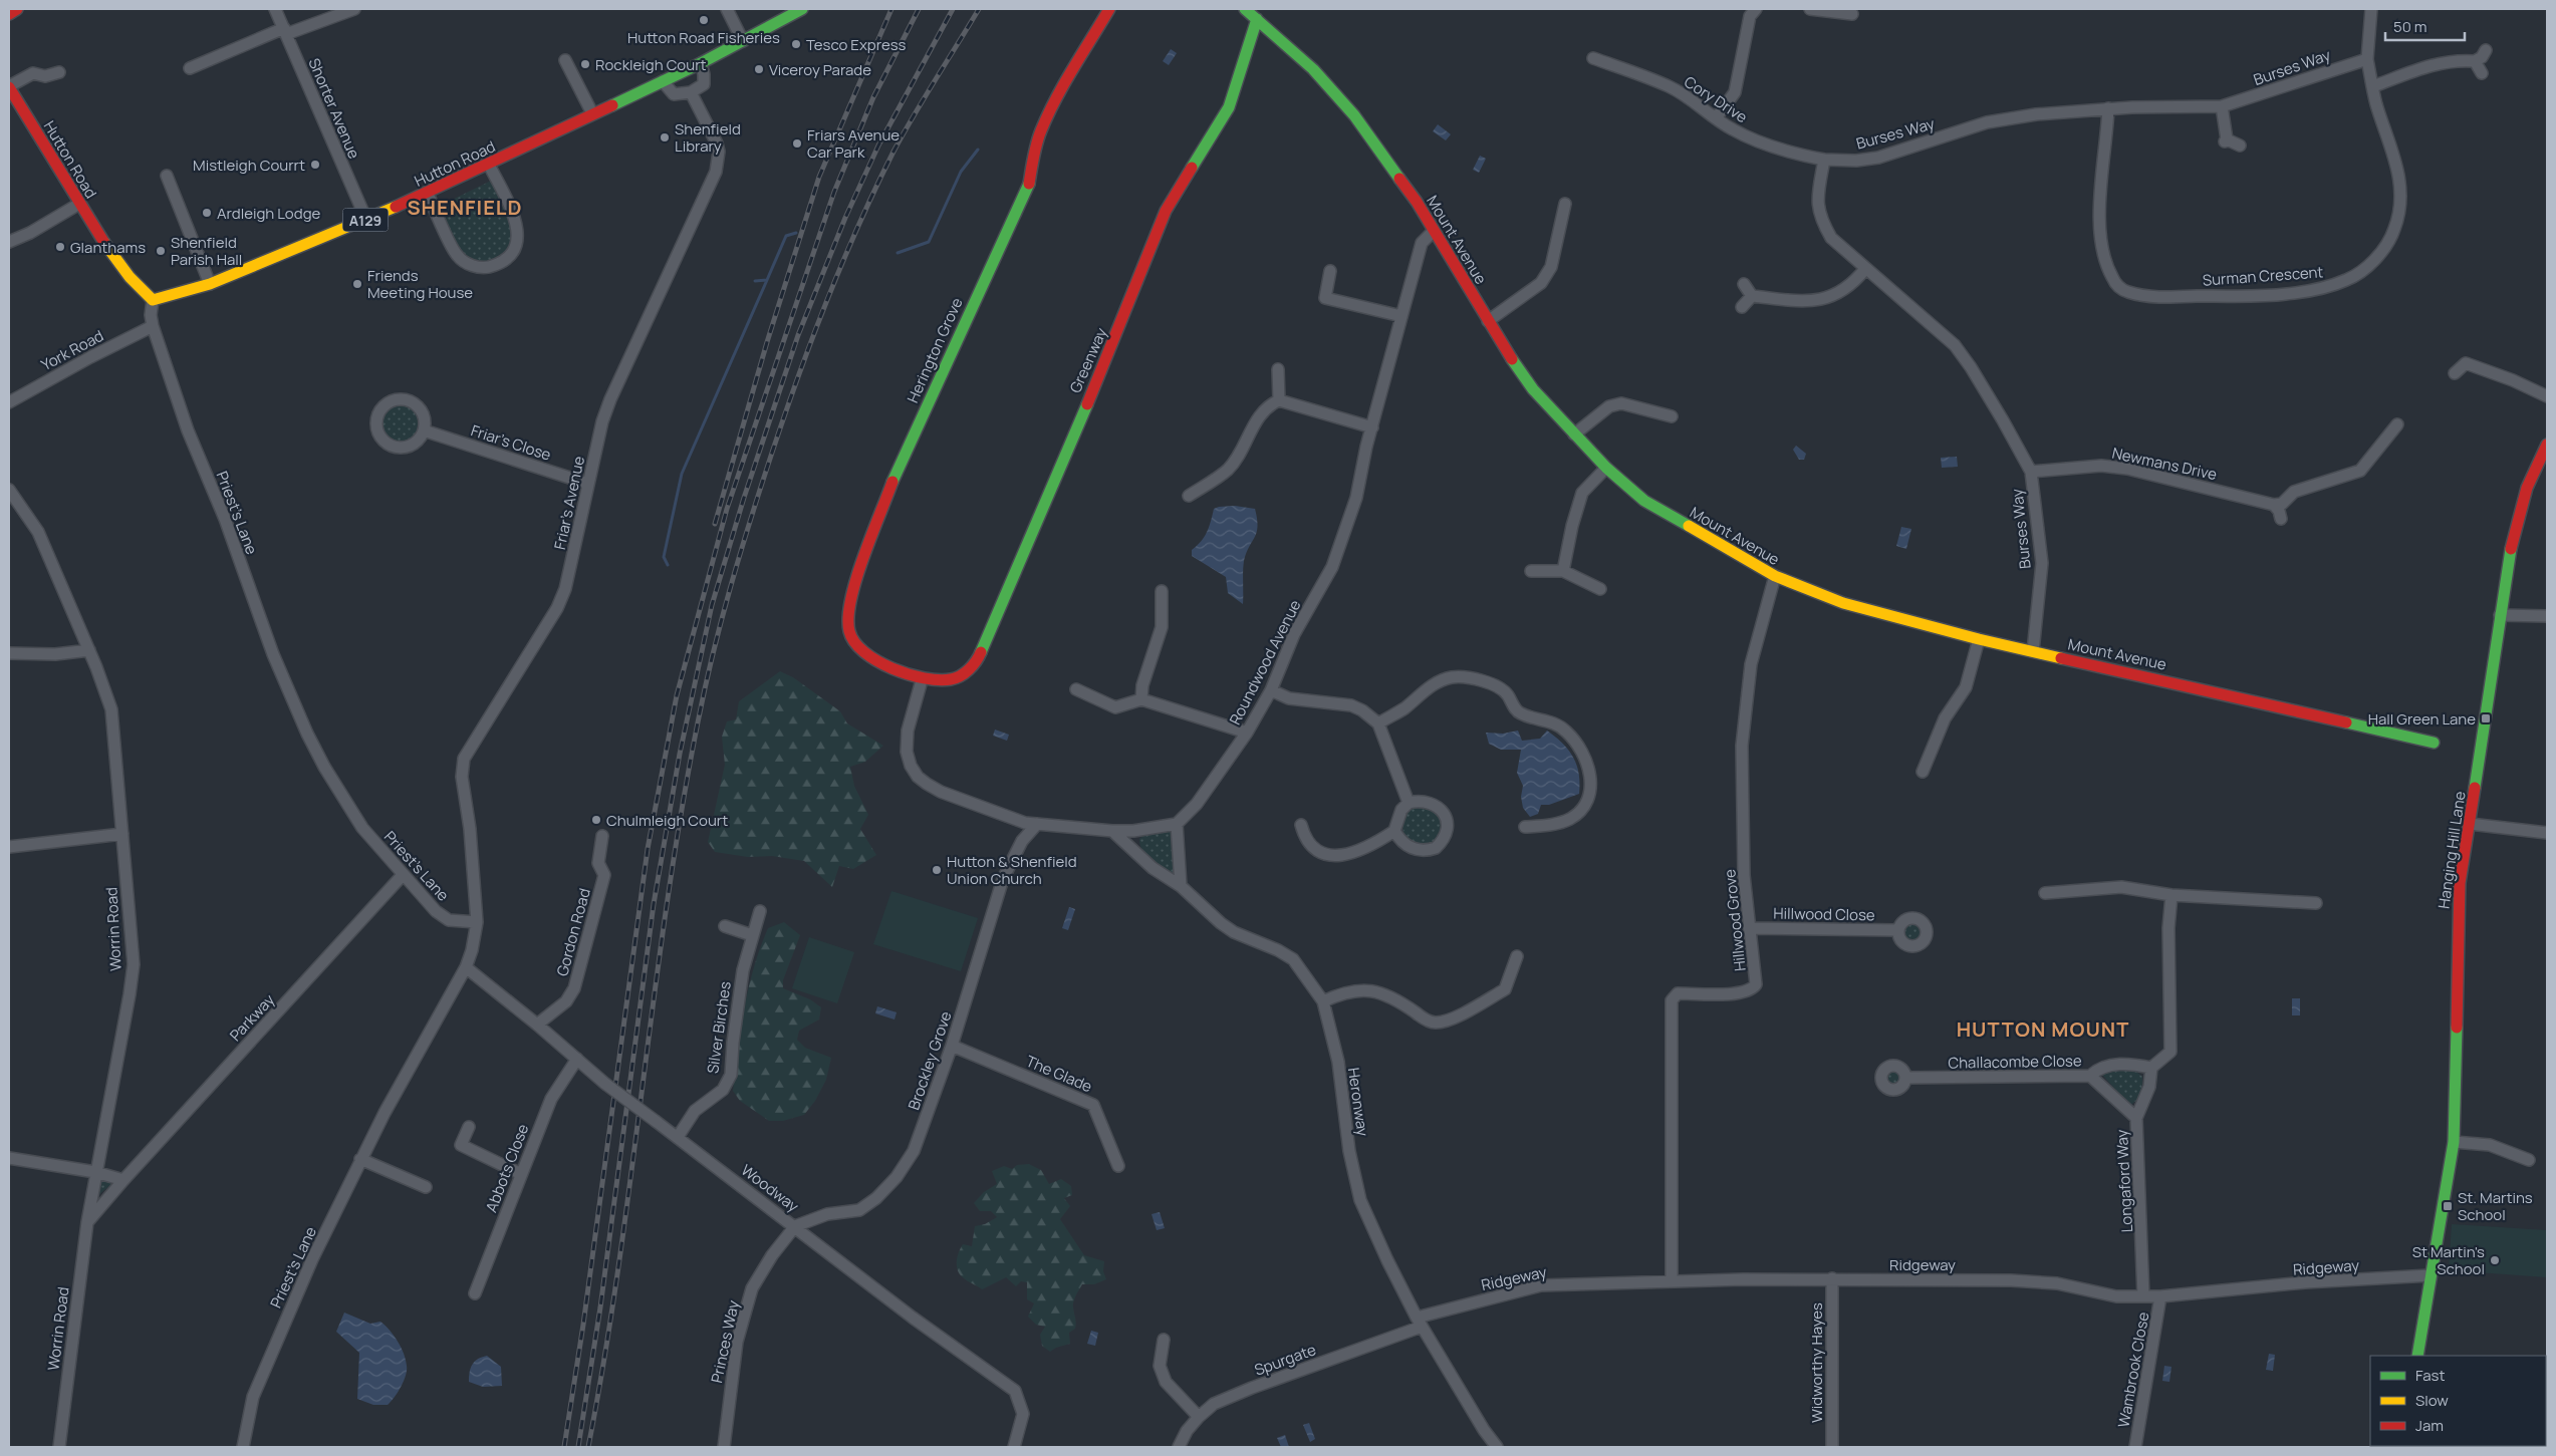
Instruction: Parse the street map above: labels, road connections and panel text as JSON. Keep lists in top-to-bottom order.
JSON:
{
  "streets": {
    "street": [
      "Burses Way",
      "Cory Drive",
      "Shorter Avenue",
      "Hutton Road",
      "A129",
      "Mount Avenue",
      "Surman Crescent",
      "York Road",
      "Herington Grove",
      "Greenway",
      "Friar's Close",
      "Newmans Drive",
      "Friar's Avenue",
      "Priest's Lane",
      "Roundwood Avenue",
      "Hanging Hill Lane",
      "Hillwood Close",
      "Hillwood Grove",
      "Worrin Road",
      "Gordon Road",
      "Parkway",
      "Silver Birches",
      "Brockley Grove",
      "Challacombe Close",
      "The Glade",
      "Heronway",
      "Abbots Close",
      "Longaford Way",
      "Woodway",
      "Ridgeway",
      "Princes Way",
      "Spurgate",
      "Widworthy Hayes",
      "Wambrook Close"
    ]
  },
  "crossings": [
    ["Burses Way", "Cory Drive"],
    ["Burses Way", "Mount Avenue"],
    ["Burses Way", "Surman Crescent"],
    ["Burses Way", "Newmans Drive"],
    ["Shorter Avenue", "Hutton Road"],
    ["Hutton Road", "Priest's Lane"],
    ["Mount Avenue", "Greenway"],
    ["Mount Avenue", "Roundwood Avenue"],
    ["Mount Avenue", "Hillwood Grove"],
    ["York Road", "Priest's Lane"],
    ["Herington Grove", "Greenway"],
    ["Friar's Close", "Friar's Avenue"],
    ["Friar's Avenue", "Priest's Lane"],
    ["Priest's Lane", "Parkway"],
    ["Priest's Lane", "Woodway"],
    ["Hanging Hill Lane", "Ridgeway"],
    ["Hillwood Close", "Hillwood Grove"],
    ["Hillwood Grove", "Ridgeway"],
    ["Worrin Road", "Parkway"],
    ["Gordon Road", "Woodway"],
    ["Silver Birches", "Woodway"],
    ["Brockley Grove", "The Glade"],
    ["Brockley Grove", "Woodway"],
    ["Brockley Grove", "Princes Way"],
    ["Challacombe Close", "Longaford Way"],
    ["Heronway", "Ridgeway"],
    ["Heronway", "Spurgate"],
    ["Abbots Close", "Woodway"],
    ["Longaford Way", "Ridgeway"],
    ["Woodway", "Princes Way"],
    ["Ridgeway", "Spurgate"],
    ["Ridgeway", "Widworthy Hayes"],
    ["Ridgeway", "Wambrook Close"]
  ],
  "districts": ["SHENFIELD", "HUTTON MOUNT"],
  "places": {
    "other": [
      "Hutton Road Fisheries",
      "Tesco Express",
      "Rockleigh Court",
      "Viceroy Parade",
      "Shenfield Library",
      "Friars Avenue Car Park",
      "Mistleigh Courrt",
      "Ardleigh Lodge",
      "Glanthams",
      "Shenfield Parish Hall",
      "Friends Meeting House",
      "Chulmleigh Court",
      "Hutton & Shenfield Union Church",
      "St Martin's School"
    ],
    "transit": ["Hall Green Lane", "St. Martins School"]
  },
  "legend": ["Fast", "Slow", "Jam"],
  "scale_bar": "50 m"
}
